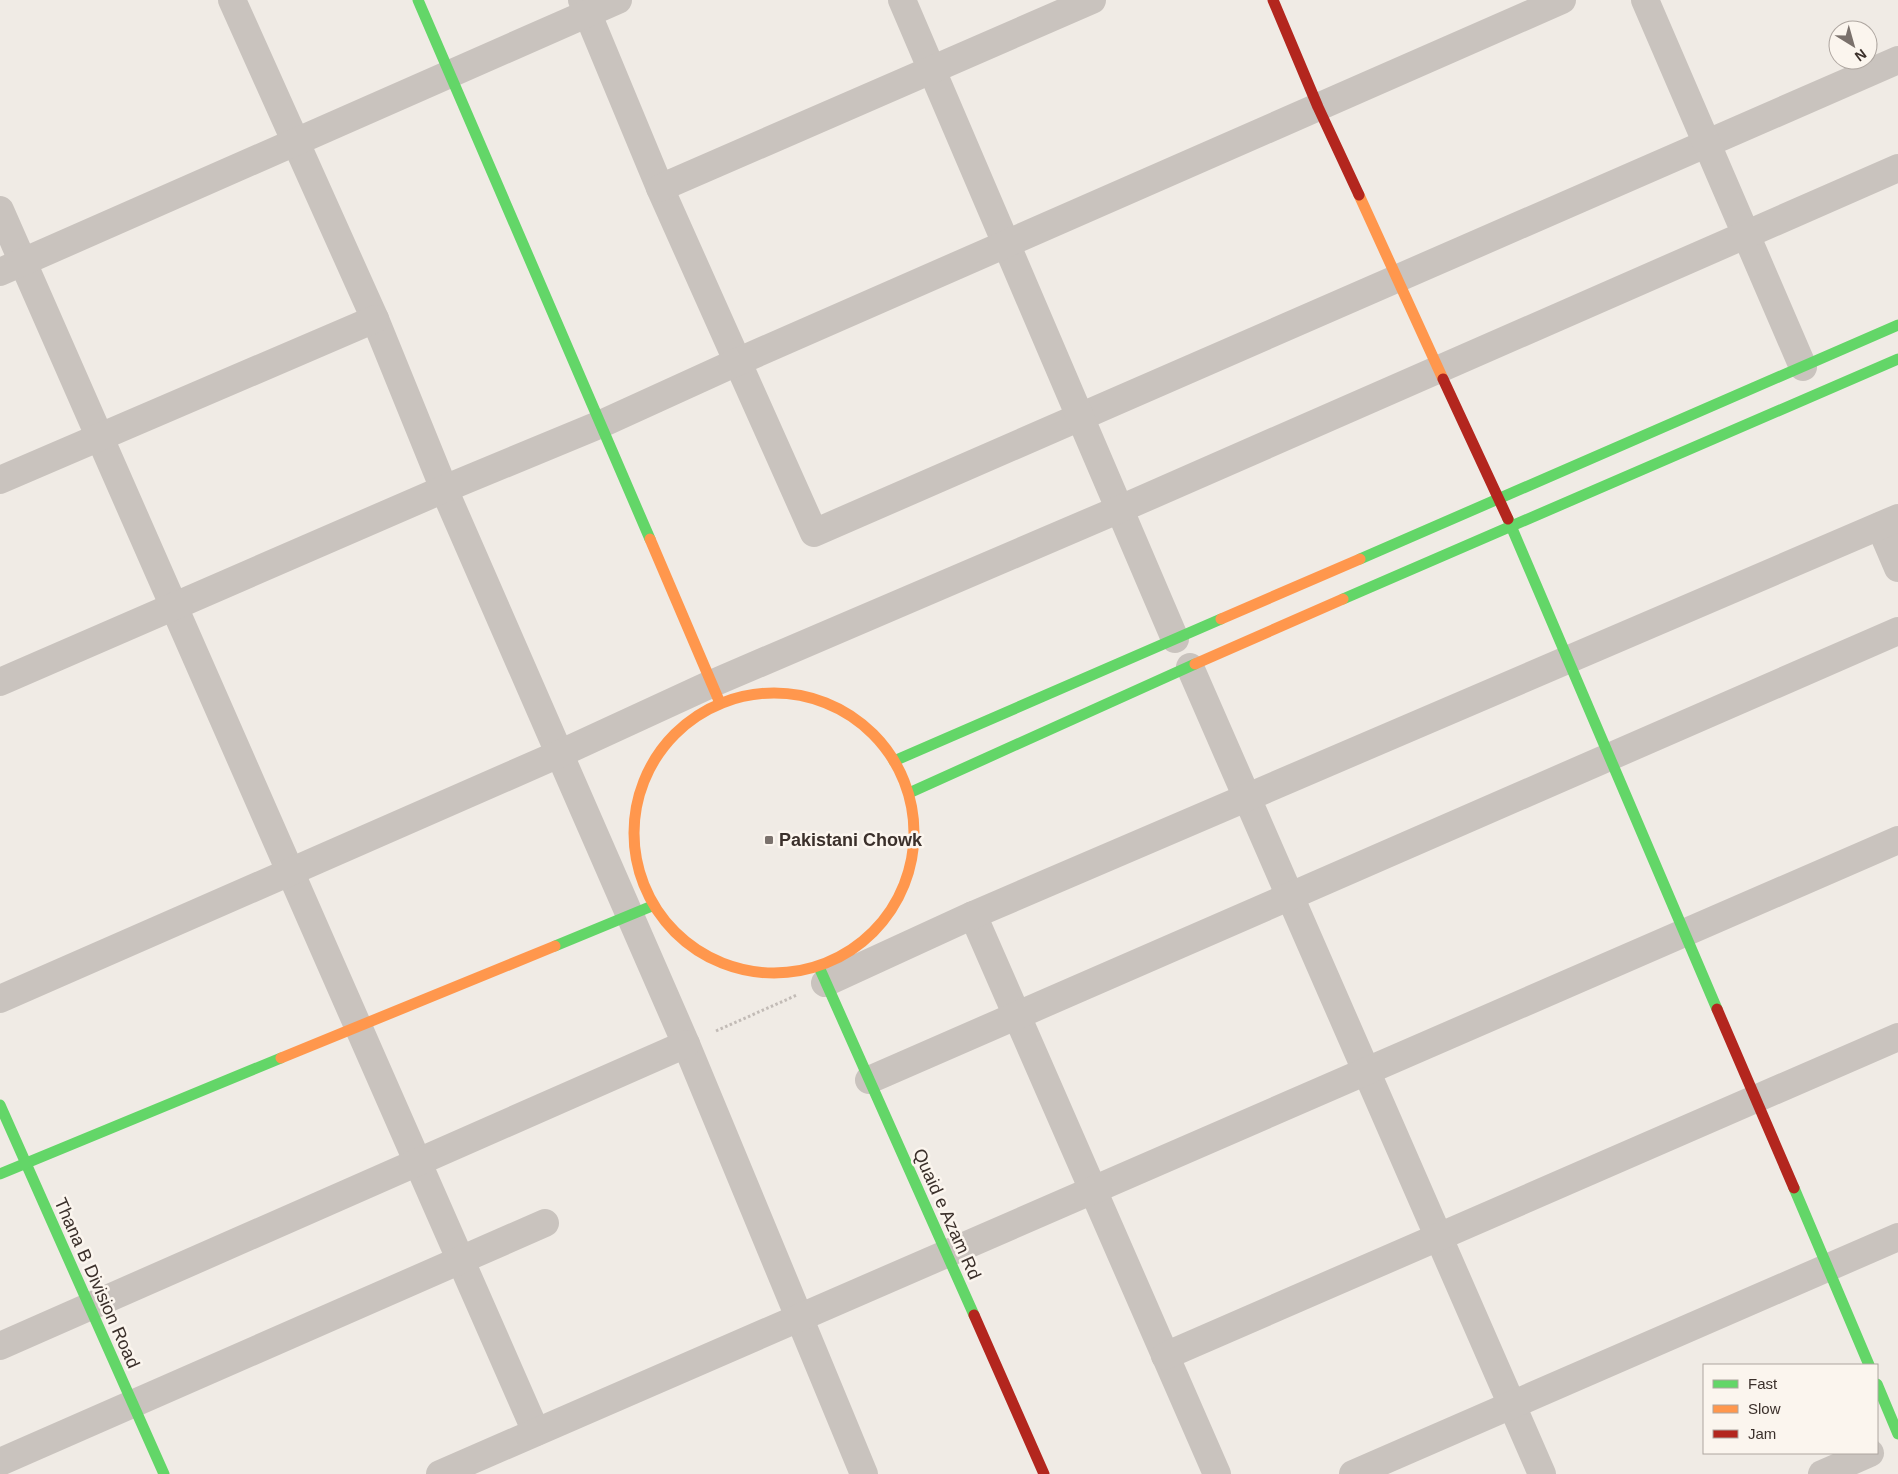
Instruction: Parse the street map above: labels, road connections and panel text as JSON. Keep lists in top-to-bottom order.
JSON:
{
  "streets": {
    "street": ["Quaid e Azam Rd", "Thana B Division Road"]
  },
  "places": {
    "transit": ["Pakistani Chowk"]
  },
  "legend": ["Fast", "Slow", "Jam"],
  "north": "bottom right"
}
